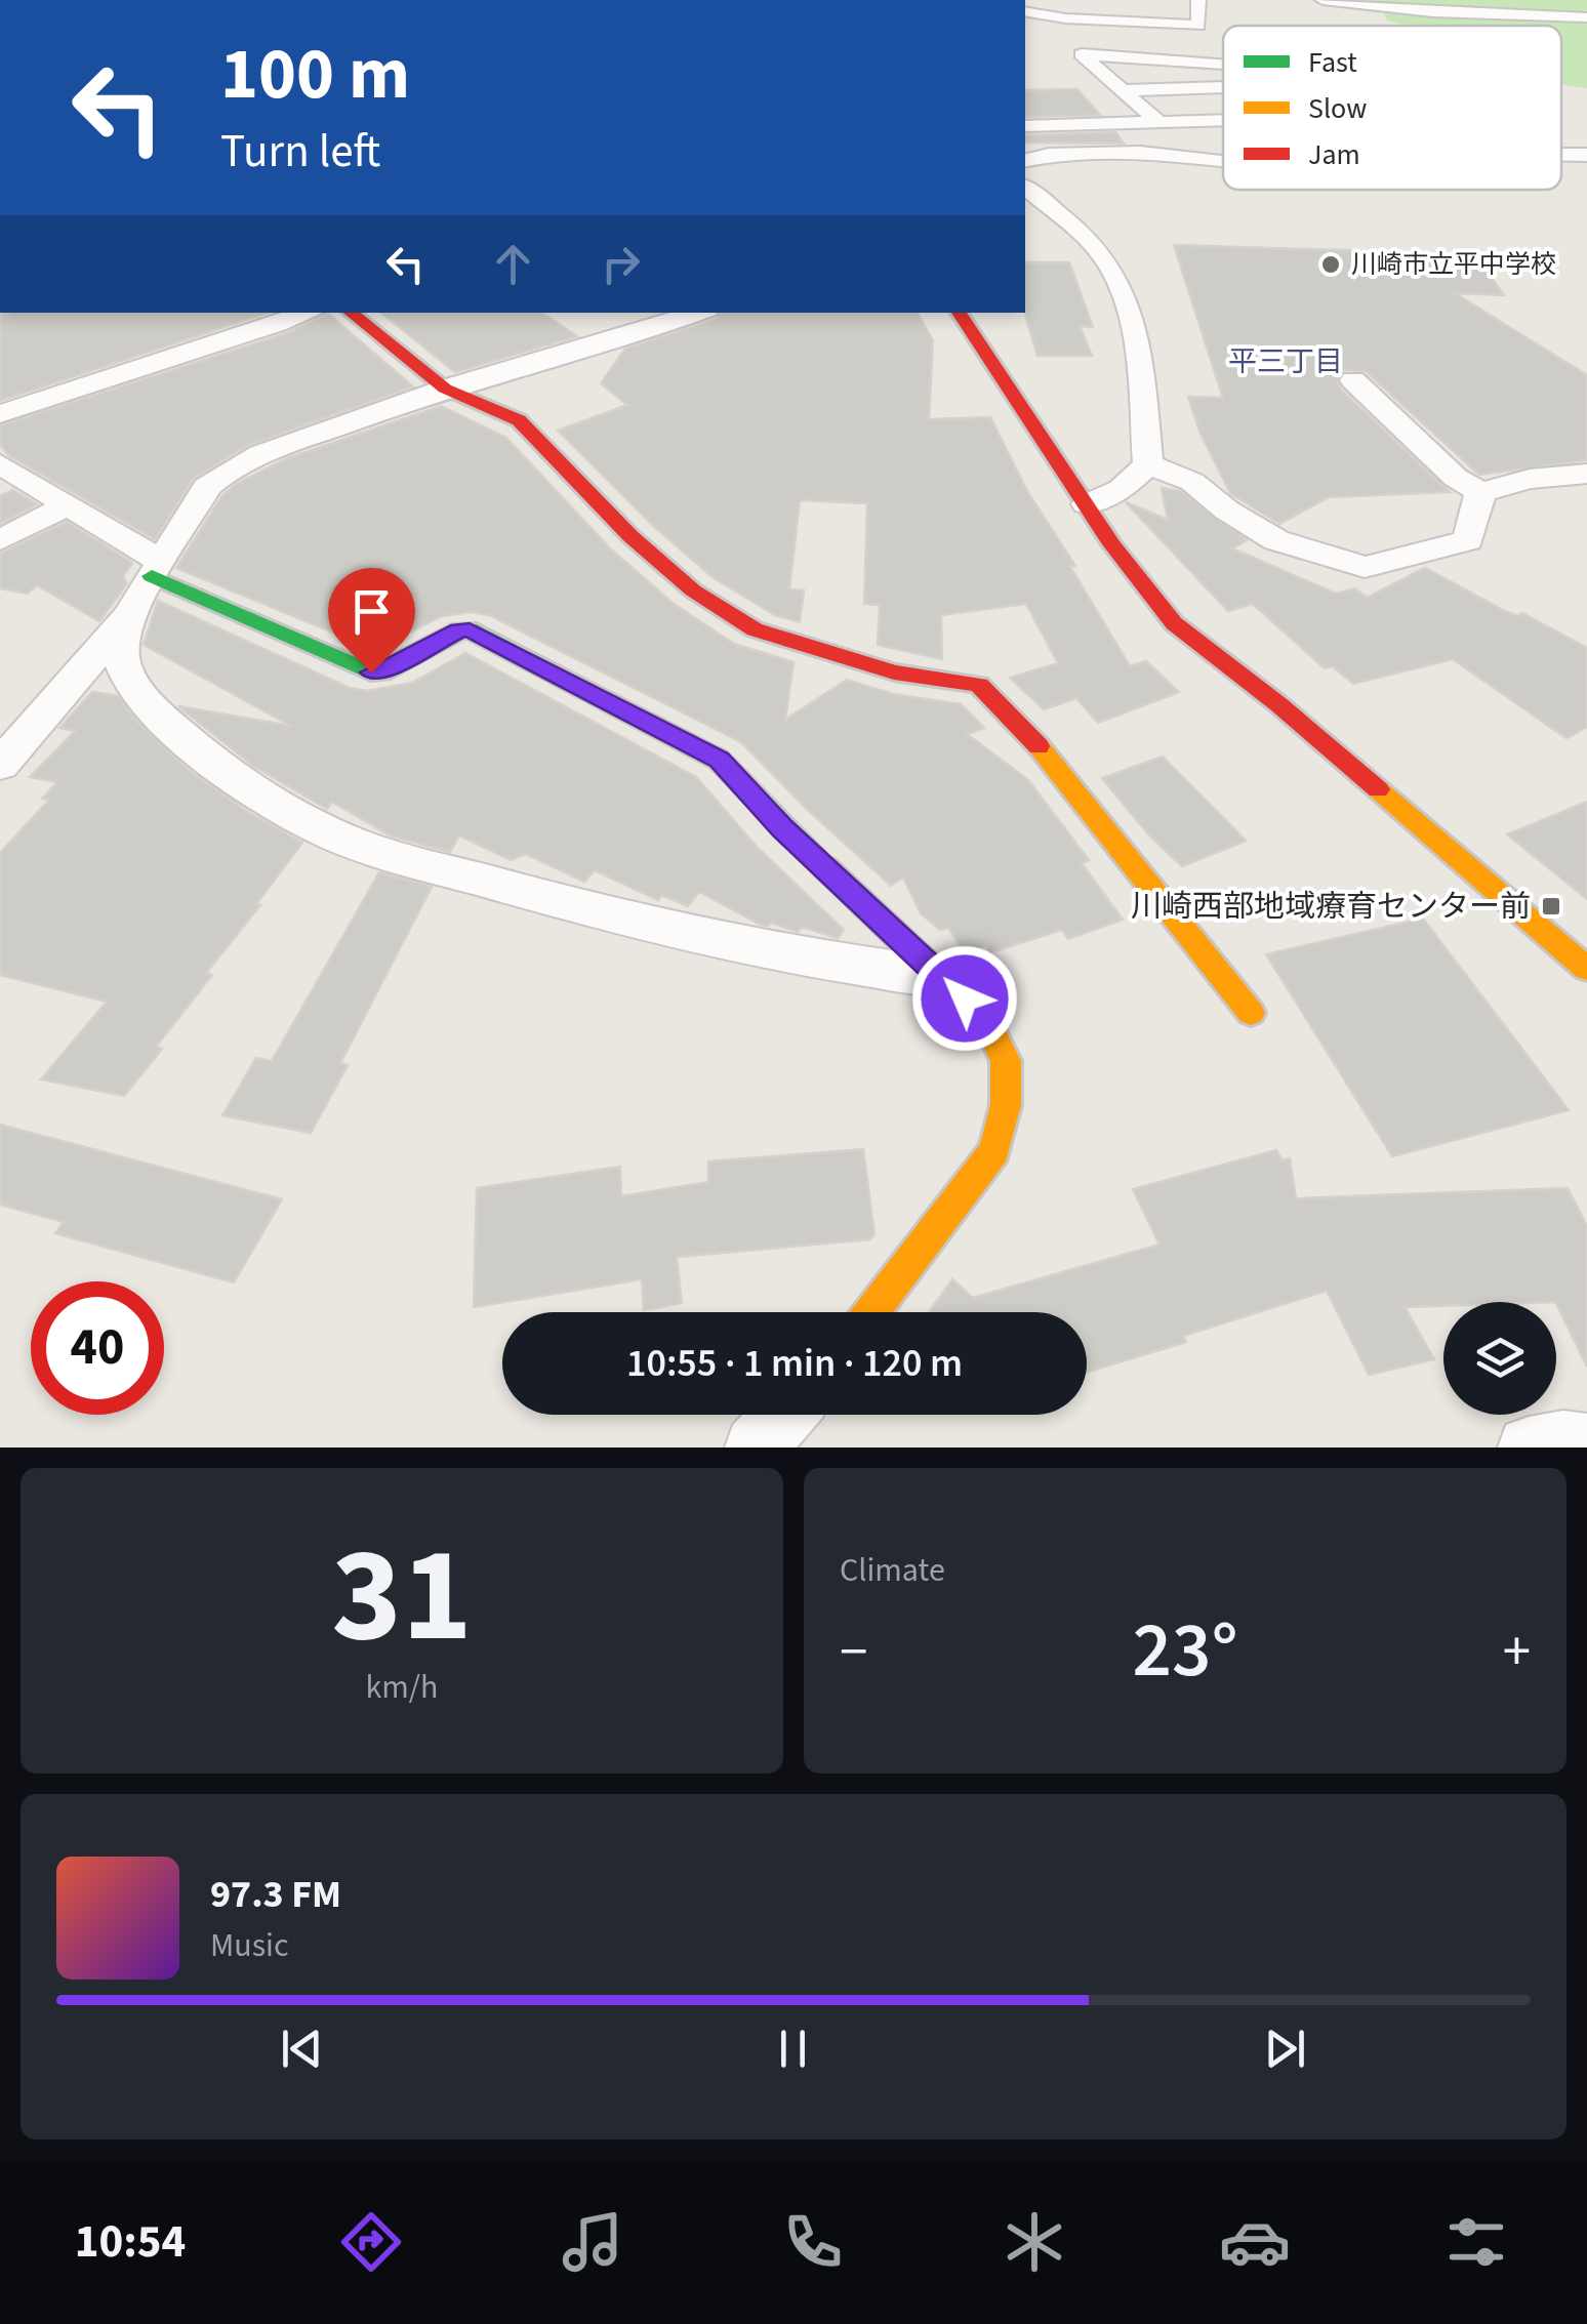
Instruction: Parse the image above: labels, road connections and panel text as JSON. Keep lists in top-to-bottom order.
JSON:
{
  "districts": ["平三丁目"],
  "places": {
    "other": ["川崎市立平中学校"],
    "transit": ["川崎西部地域療育センター前"]
  },
  "legend": ["Fast", "Slow", "Jam"],
  "page": {
    "turn": ["100 m", "Turn left"],
    "limit": "40",
    "trip": "10:55 · 1 min · 120 m",
    "tile": [
      ["31", "km/h"],
      "Climate"
    ],
    "heat": ["−", "23°", "+"],
    "song": ["97.3 FM", "Music"],
    "tabs": "10:54"
  }
}
